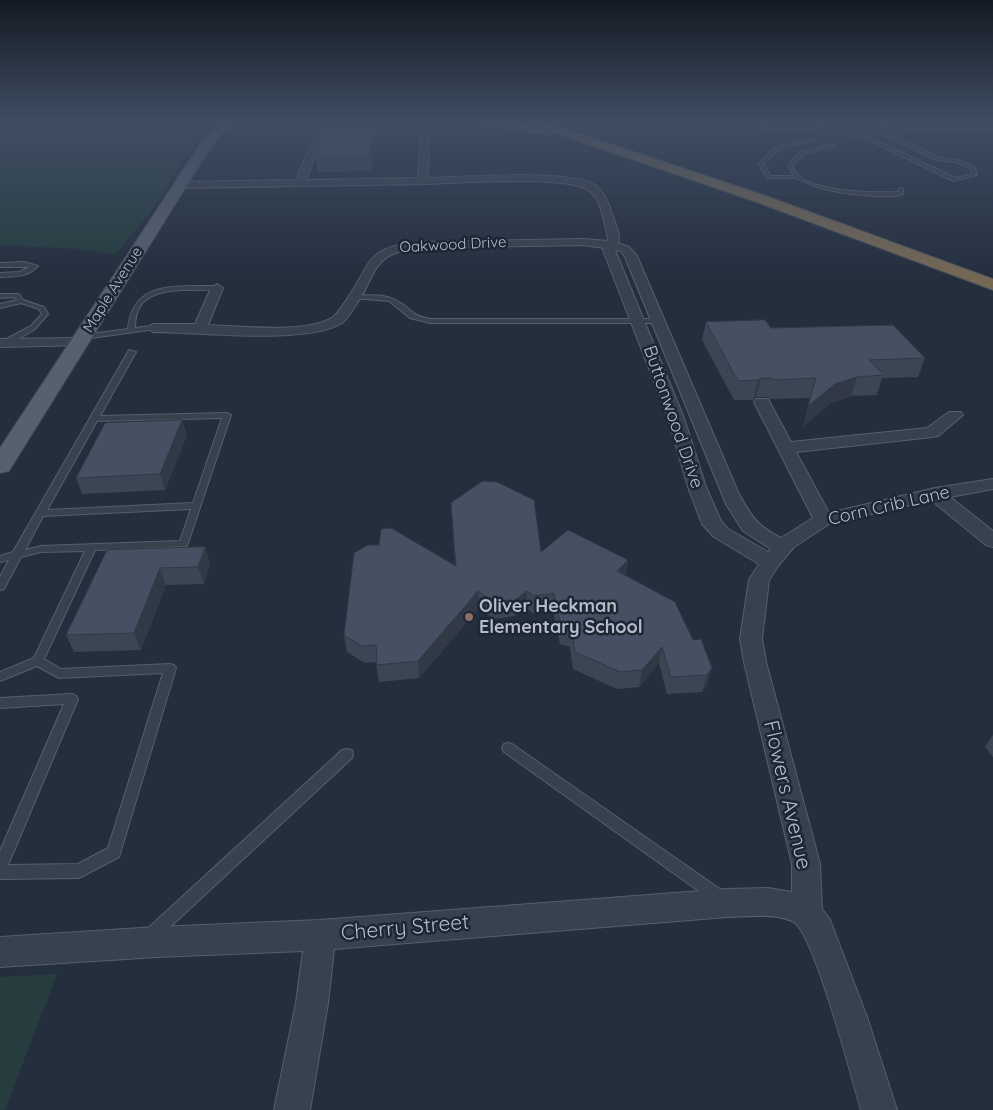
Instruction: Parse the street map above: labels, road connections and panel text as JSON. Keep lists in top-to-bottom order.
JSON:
{
  "streets": {
    "main road": ["Maple Avenue"],
    "street": [
      "Oakwood Drive",
      "Buttonwood Drive",
      "Corn Crib Lane",
      "Flowers Avenue",
      "Cherry Street"
    ]
  },
  "crossings": [
    ["Oakwood Drive", "Buttonwood Drive"],
    ["Maple Avenue", "Buttonwood Drive"],
    ["Buttonwood Drive", "Corn Crib Lane"],
    ["Buttonwood Drive", "Flowers Avenue"],
    ["Corn Crib Lane", "Flowers Avenue"],
    ["Flowers Avenue", "Cherry Street"]
  ],
  "places": ["Oliver Heckman Elementary School"]
}
